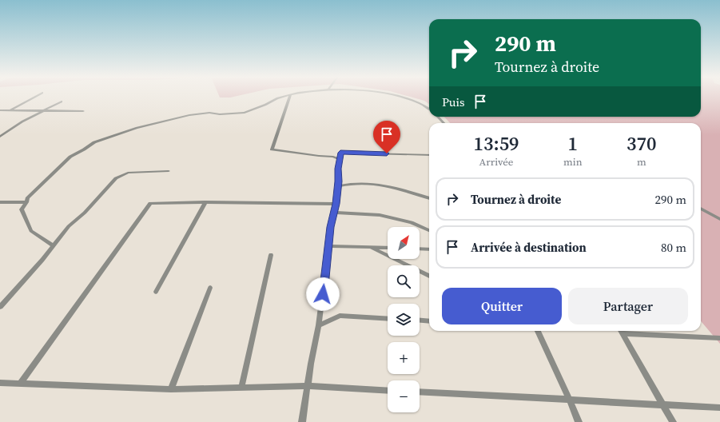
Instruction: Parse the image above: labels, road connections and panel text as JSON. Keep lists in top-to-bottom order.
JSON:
{
  "north": "top right",
  "page": {
    "turn": ["290 m", "Tournez à droite"],
    "then": "Puis",
    "eta": [
      "13:59",
      "Arrivée",
      "1",
      "min",
      "370",
      "m"
    ],
    "list": [
      {
        "name": "Tournez à droite",
        "value": "290 m"
      },
      {
        "name": "Arrivée à destination",
        "value": "80 m"
      }
    ],
    "map_buttons": ["+", "−"],
    "buttons": ["Quitter", "Partager"]
  }
}
